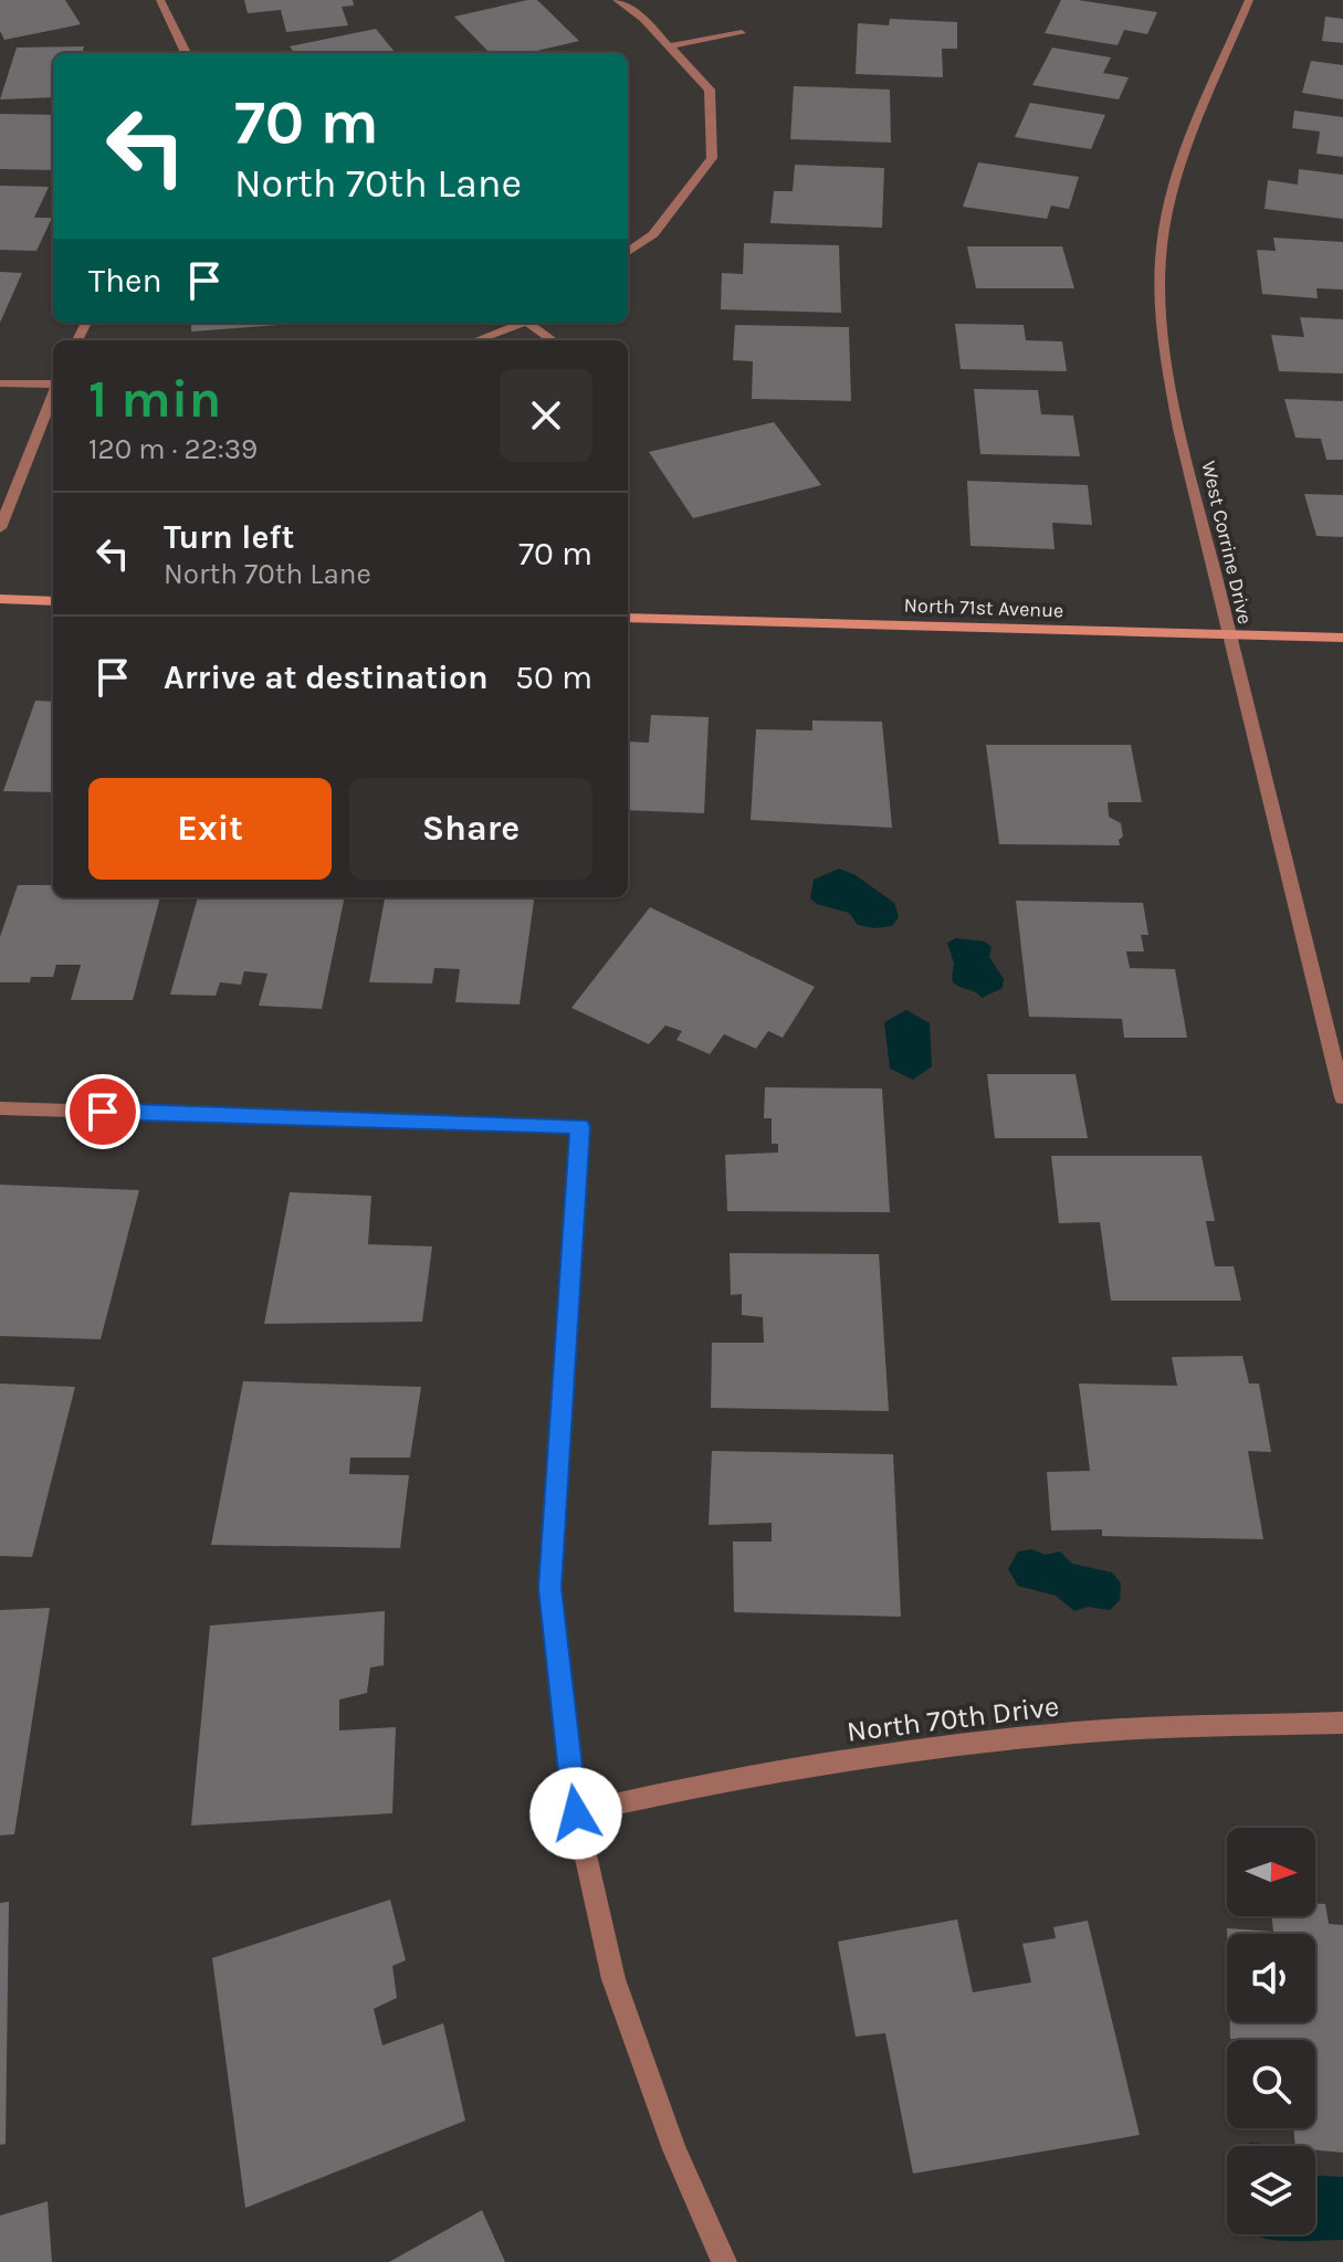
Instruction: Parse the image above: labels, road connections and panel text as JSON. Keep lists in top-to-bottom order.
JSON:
{
  "streets": {
    "street": ["West Corrine Drive", "North 71st Avenue", "North 70th Drive"]
  },
  "crossings": [
    ["West Corrine Drive", "North 71st Avenue"]
  ],
  "north": "right",
  "page": {
    "turn": ["70 m", "North 70th Lane"],
    "then": "Then",
    "heading": ["1 min", "120 m · 22:39"],
    "list": [
      {
        "name": "Turn left",
        "note": "North 70th Lane",
        "value": "70 m"
      },
      {
        "name": "Arrive at destination",
        "value": "50 m"
      }
    ],
    "buttons": ["Exit", "Share"]
  }
}
